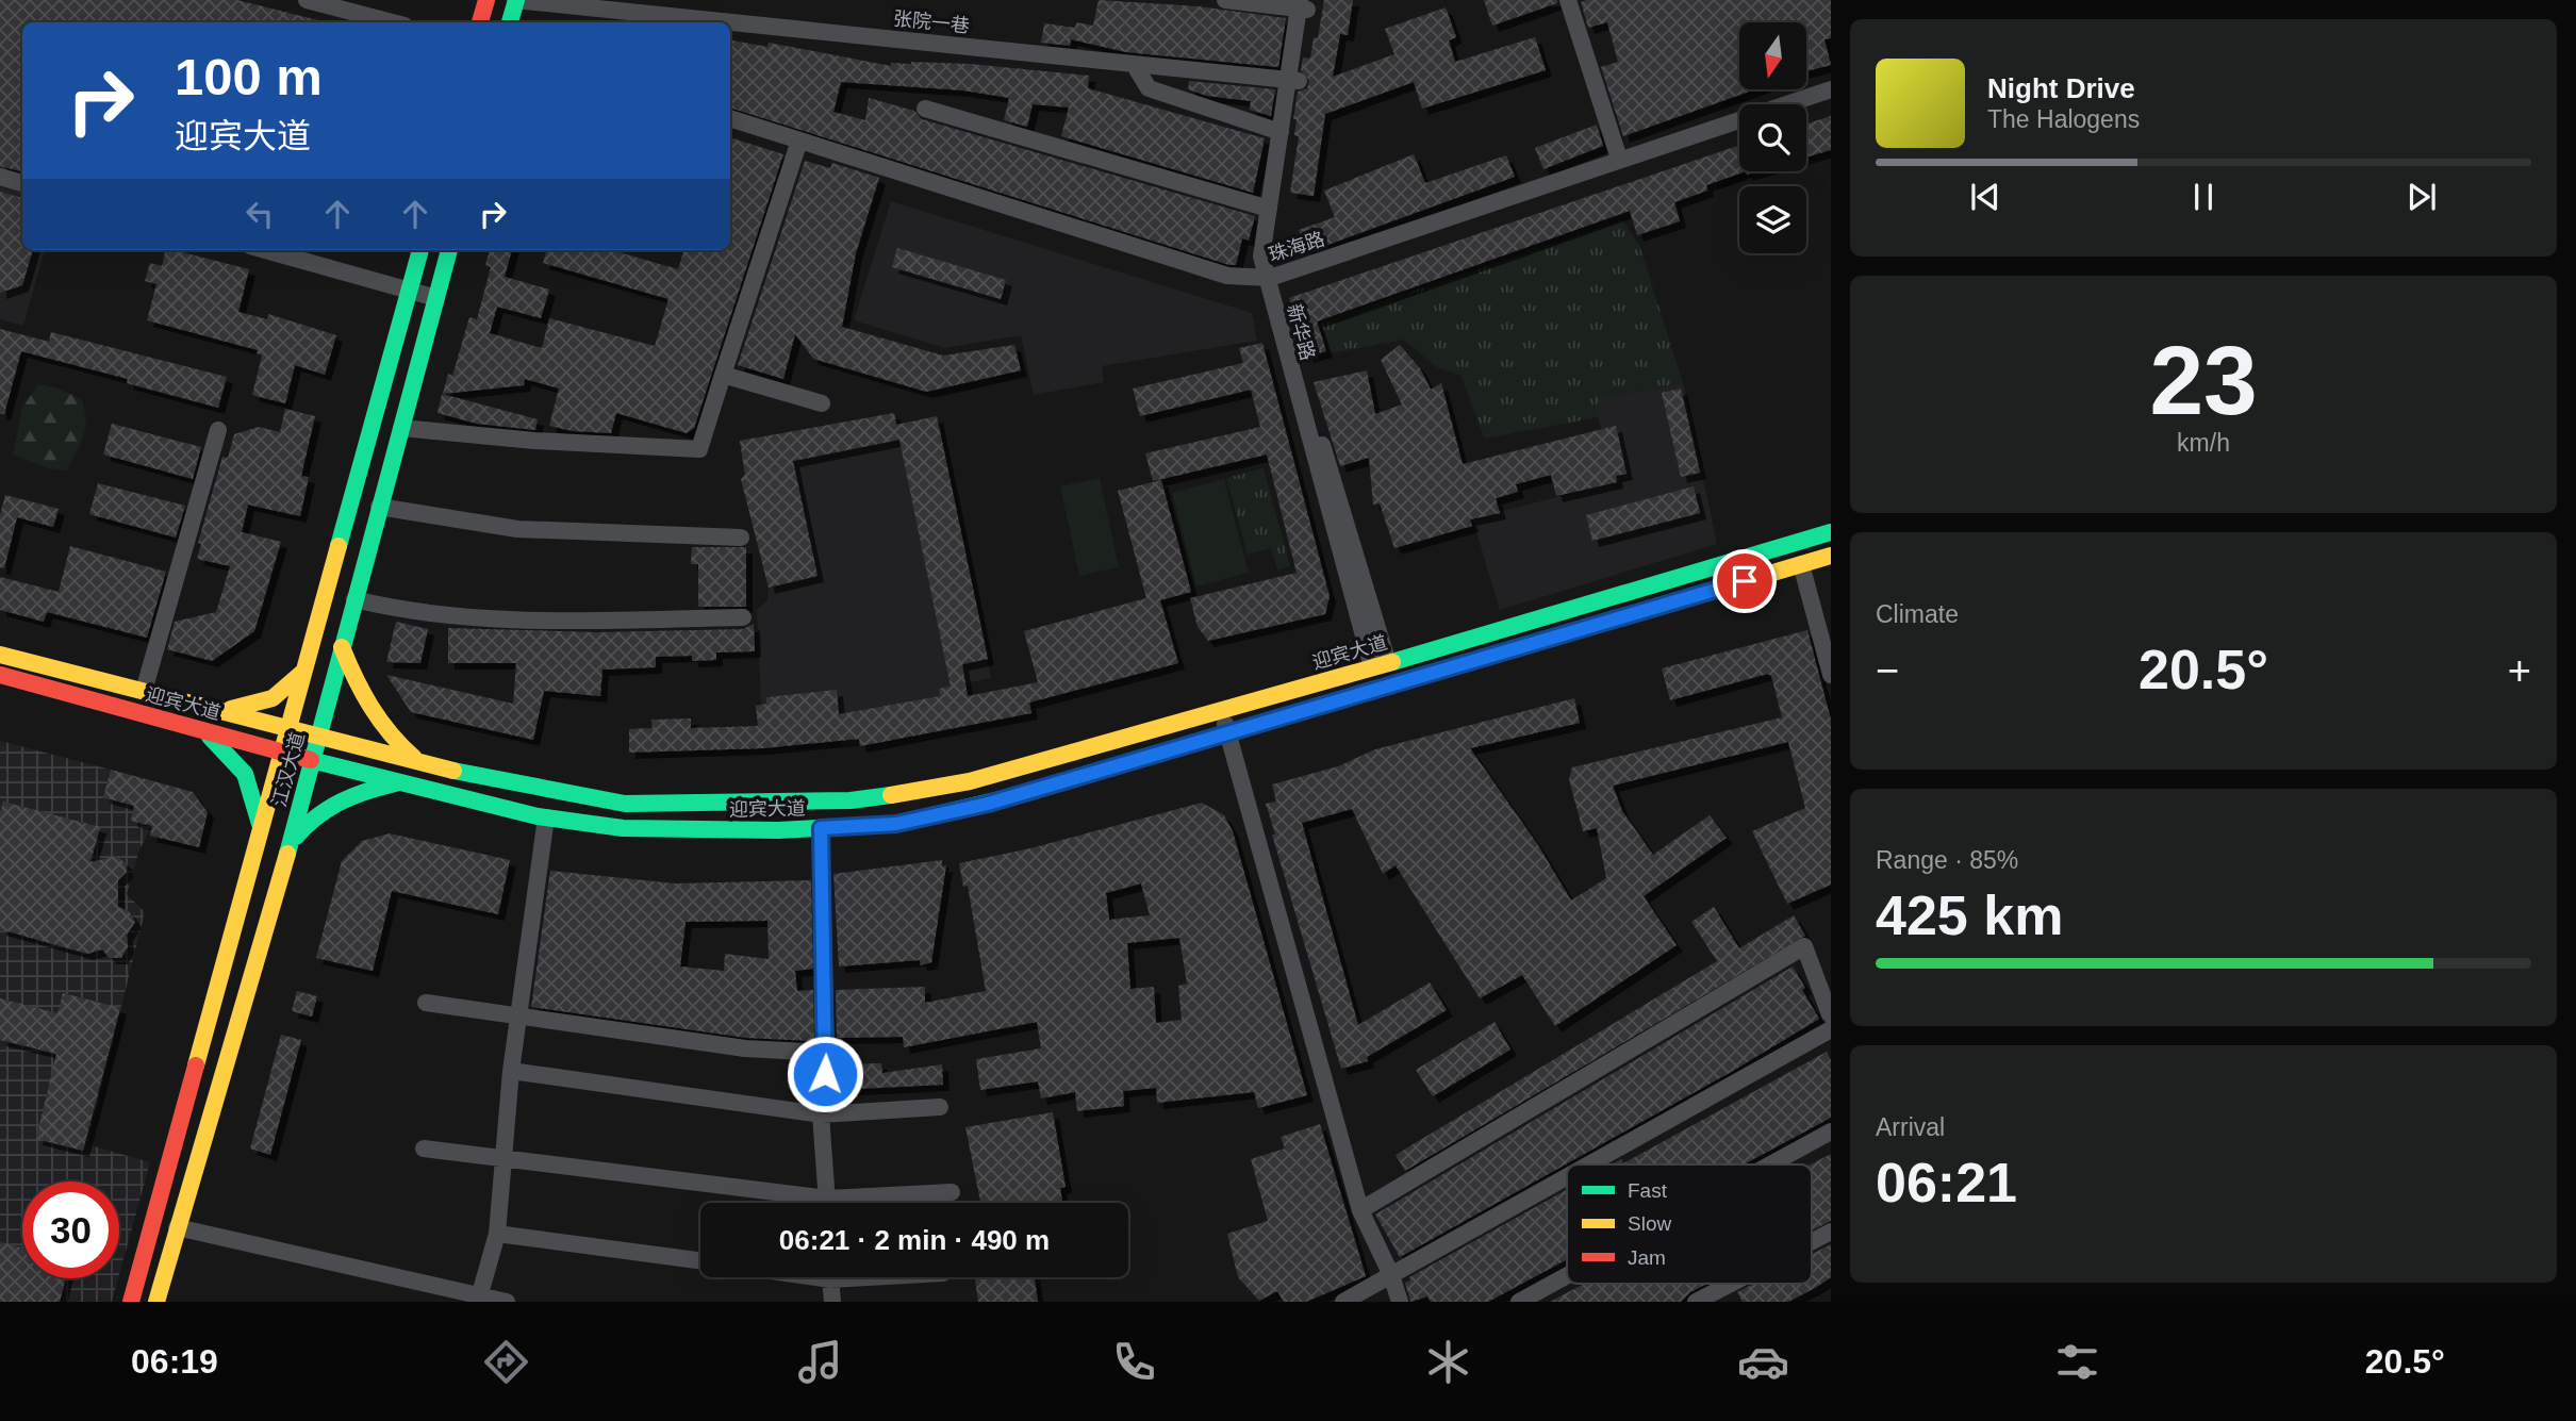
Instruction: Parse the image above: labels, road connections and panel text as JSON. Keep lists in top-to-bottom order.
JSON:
{
  "streets": {
    "main road": ["迎宾大道", "江汉大道"],
    "street": ["张院一巷", "珠海路", "新华路"]
  },
  "crossings": [
    ["张院一巷", "新华路"],
    ["珠海路", "新华路"],
    ["新华路", "迎宾大道"],
    ["迎宾大道", "江汉大道"]
  ],
  "legend": ["Fast", "Slow", "Jam"],
  "north": "bottom",
  "page": {
    "turn": ["100 m", "迎宾大道"],
    "song": ["Night Drive", "The Halogens"],
    "tile": [
      ["23", "km/h"],
      "Climate",
      ["Range · 85%", "425 km"],
      ["Arrival", "06:21"]
    ],
    "heat": ["−", "20.5°", "+"],
    "limit": "30",
    "trip": "06:21 · 2 min · 490 m",
    "tabs": ["06:19", "20.5°"]
  }
}
